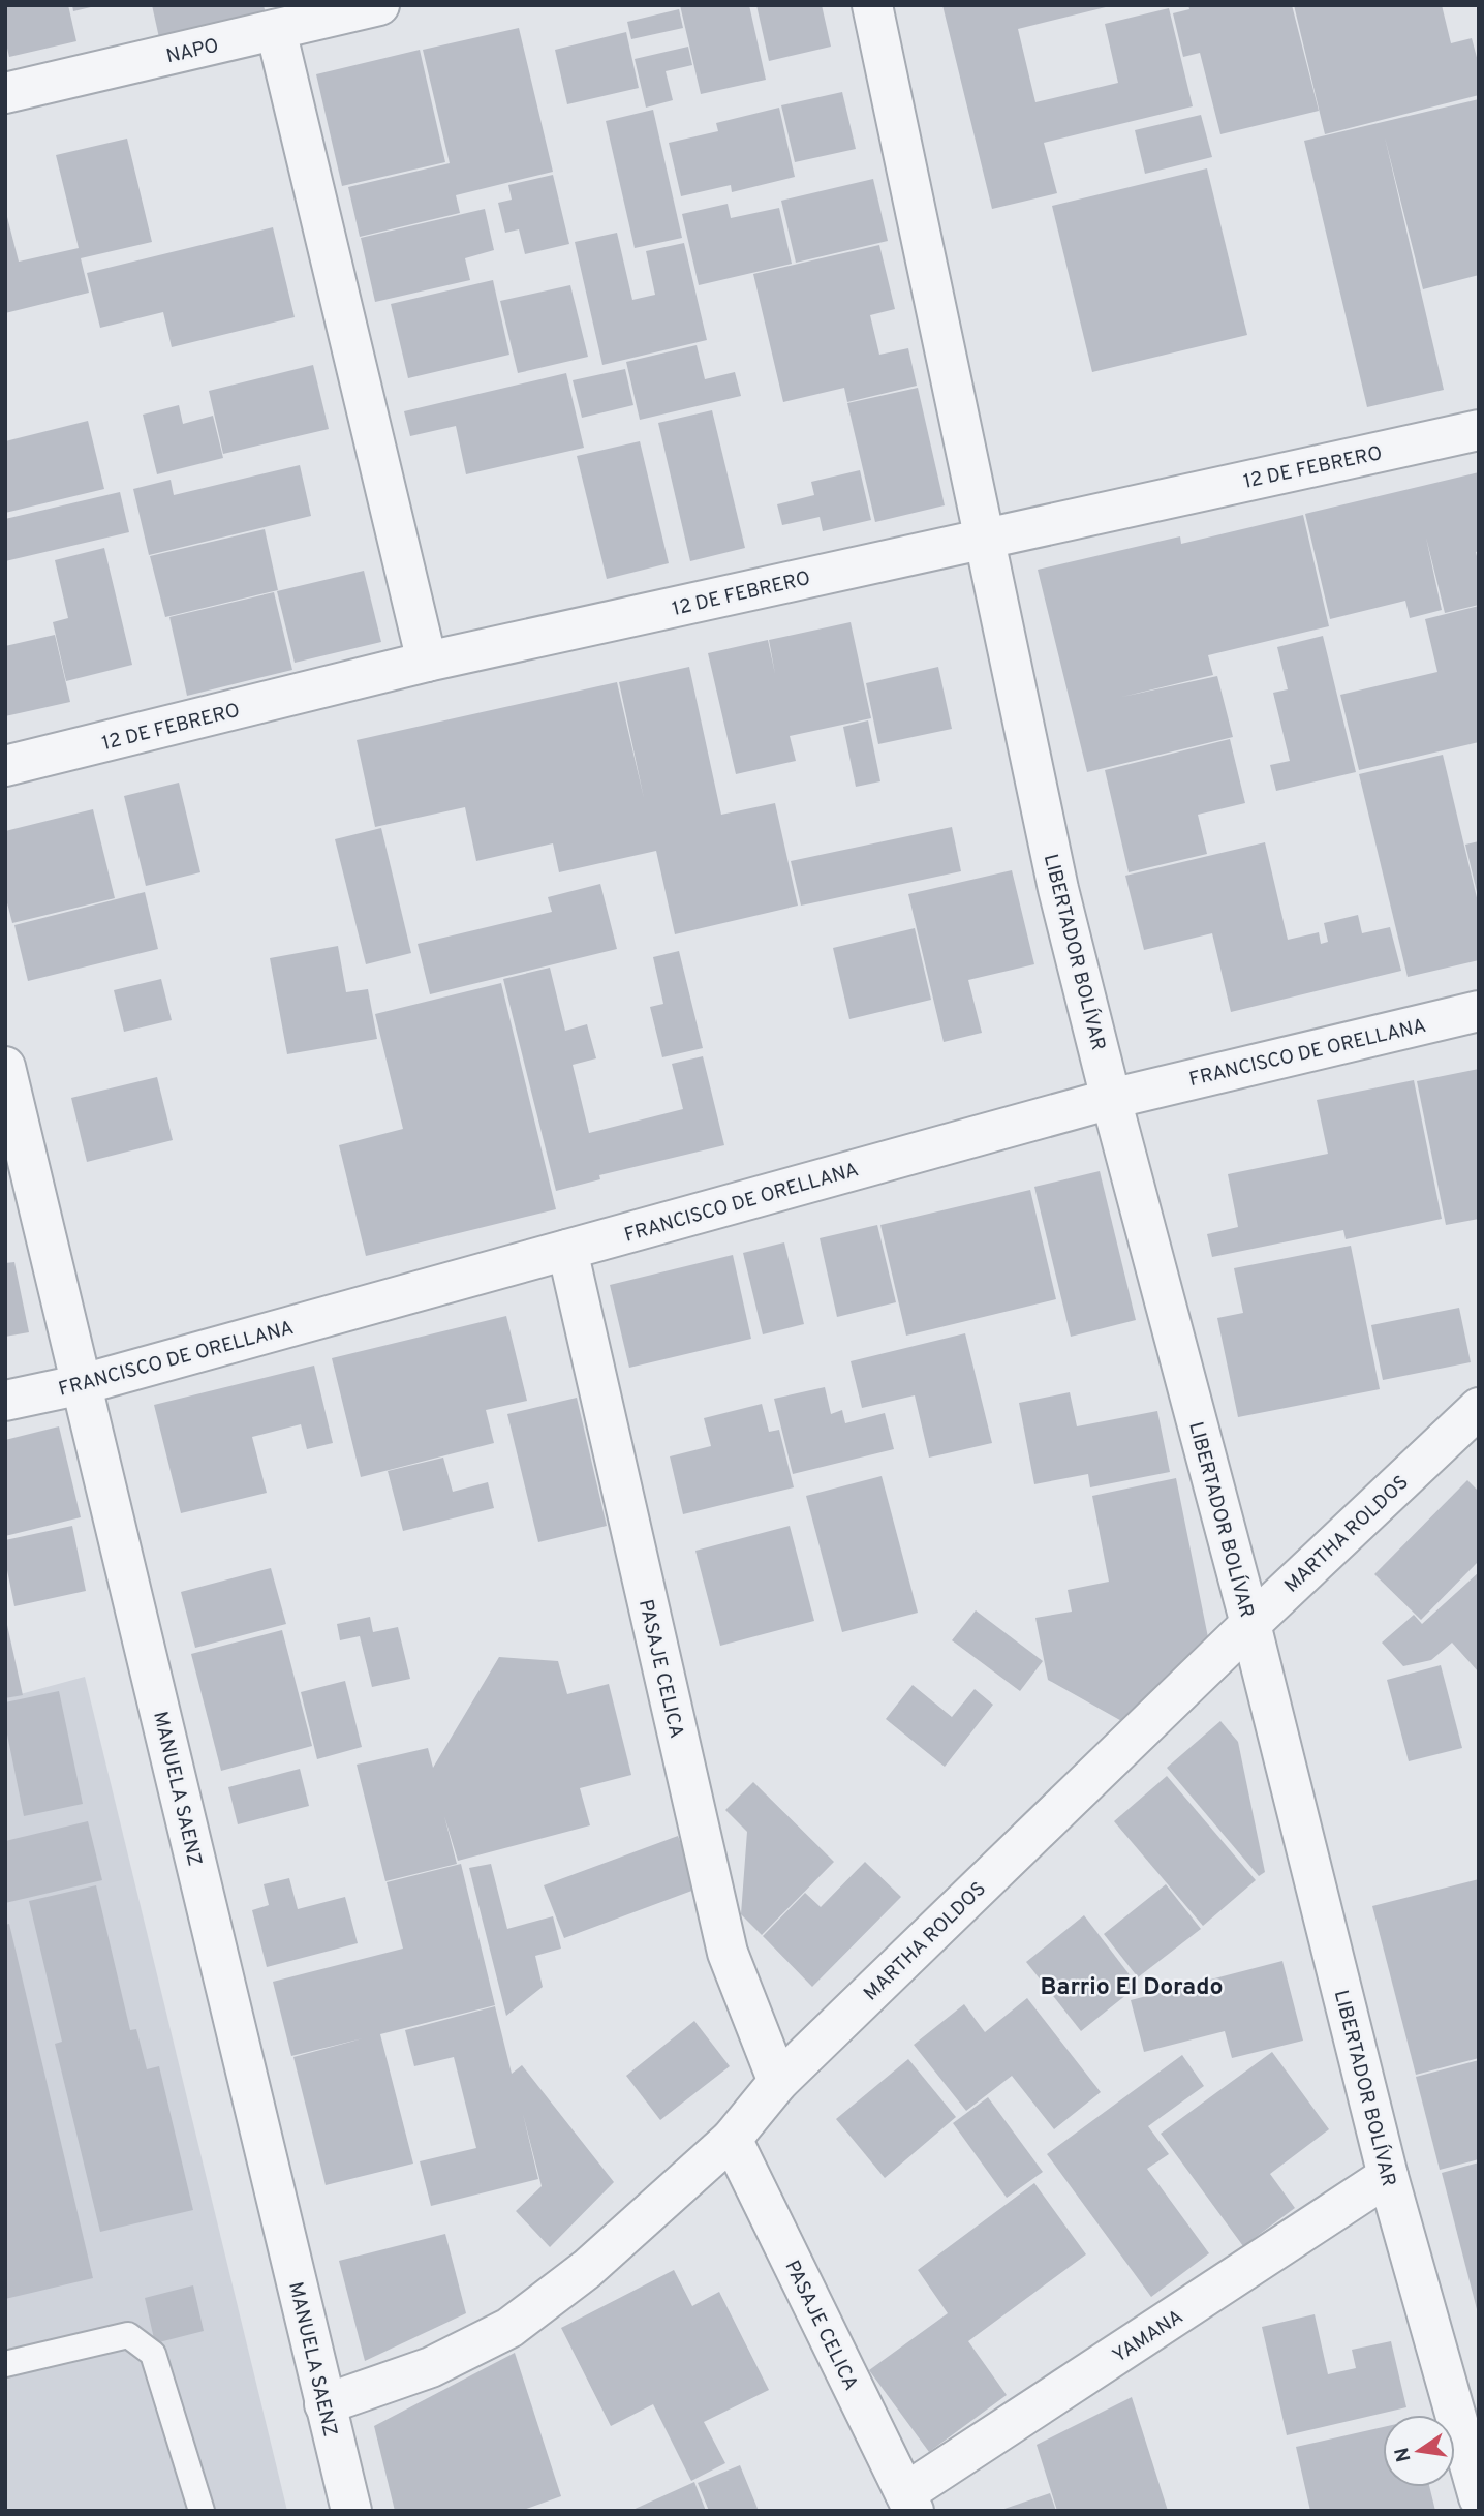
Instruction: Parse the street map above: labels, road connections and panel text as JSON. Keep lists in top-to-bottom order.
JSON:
{
  "streets": {
    "street": [
      "NAPO",
      "12 DE FEBRERO",
      "LIBERTADOR BOLÍVAR",
      "FRANCISCO DE ORELLANA",
      "MARTHA ROLDOS",
      "PASAJE CELICA",
      "MANUELA SAENZ",
      "YAMANA"
    ]
  },
  "crossings": [
    ["12 DE FEBRERO", "LIBERTADOR BOLÍVAR"],
    ["LIBERTADOR BOLÍVAR", "FRANCISCO DE ORELLANA"],
    ["LIBERTADOR BOLÍVAR", "MARTHA ROLDOS"],
    ["LIBERTADOR BOLÍVAR", "YAMANA"],
    ["FRANCISCO DE ORELLANA", "PASAJE CELICA"],
    ["FRANCISCO DE ORELLANA", "MANUELA SAENZ"],
    ["MARTHA ROLDOS", "PASAJE CELICA"],
    ["MARTHA ROLDOS", "MANUELA SAENZ"],
    ["PASAJE CELICA", "YAMANA"]
  ],
  "districts": ["Barrio El Dorado"],
  "north": "left"
}
